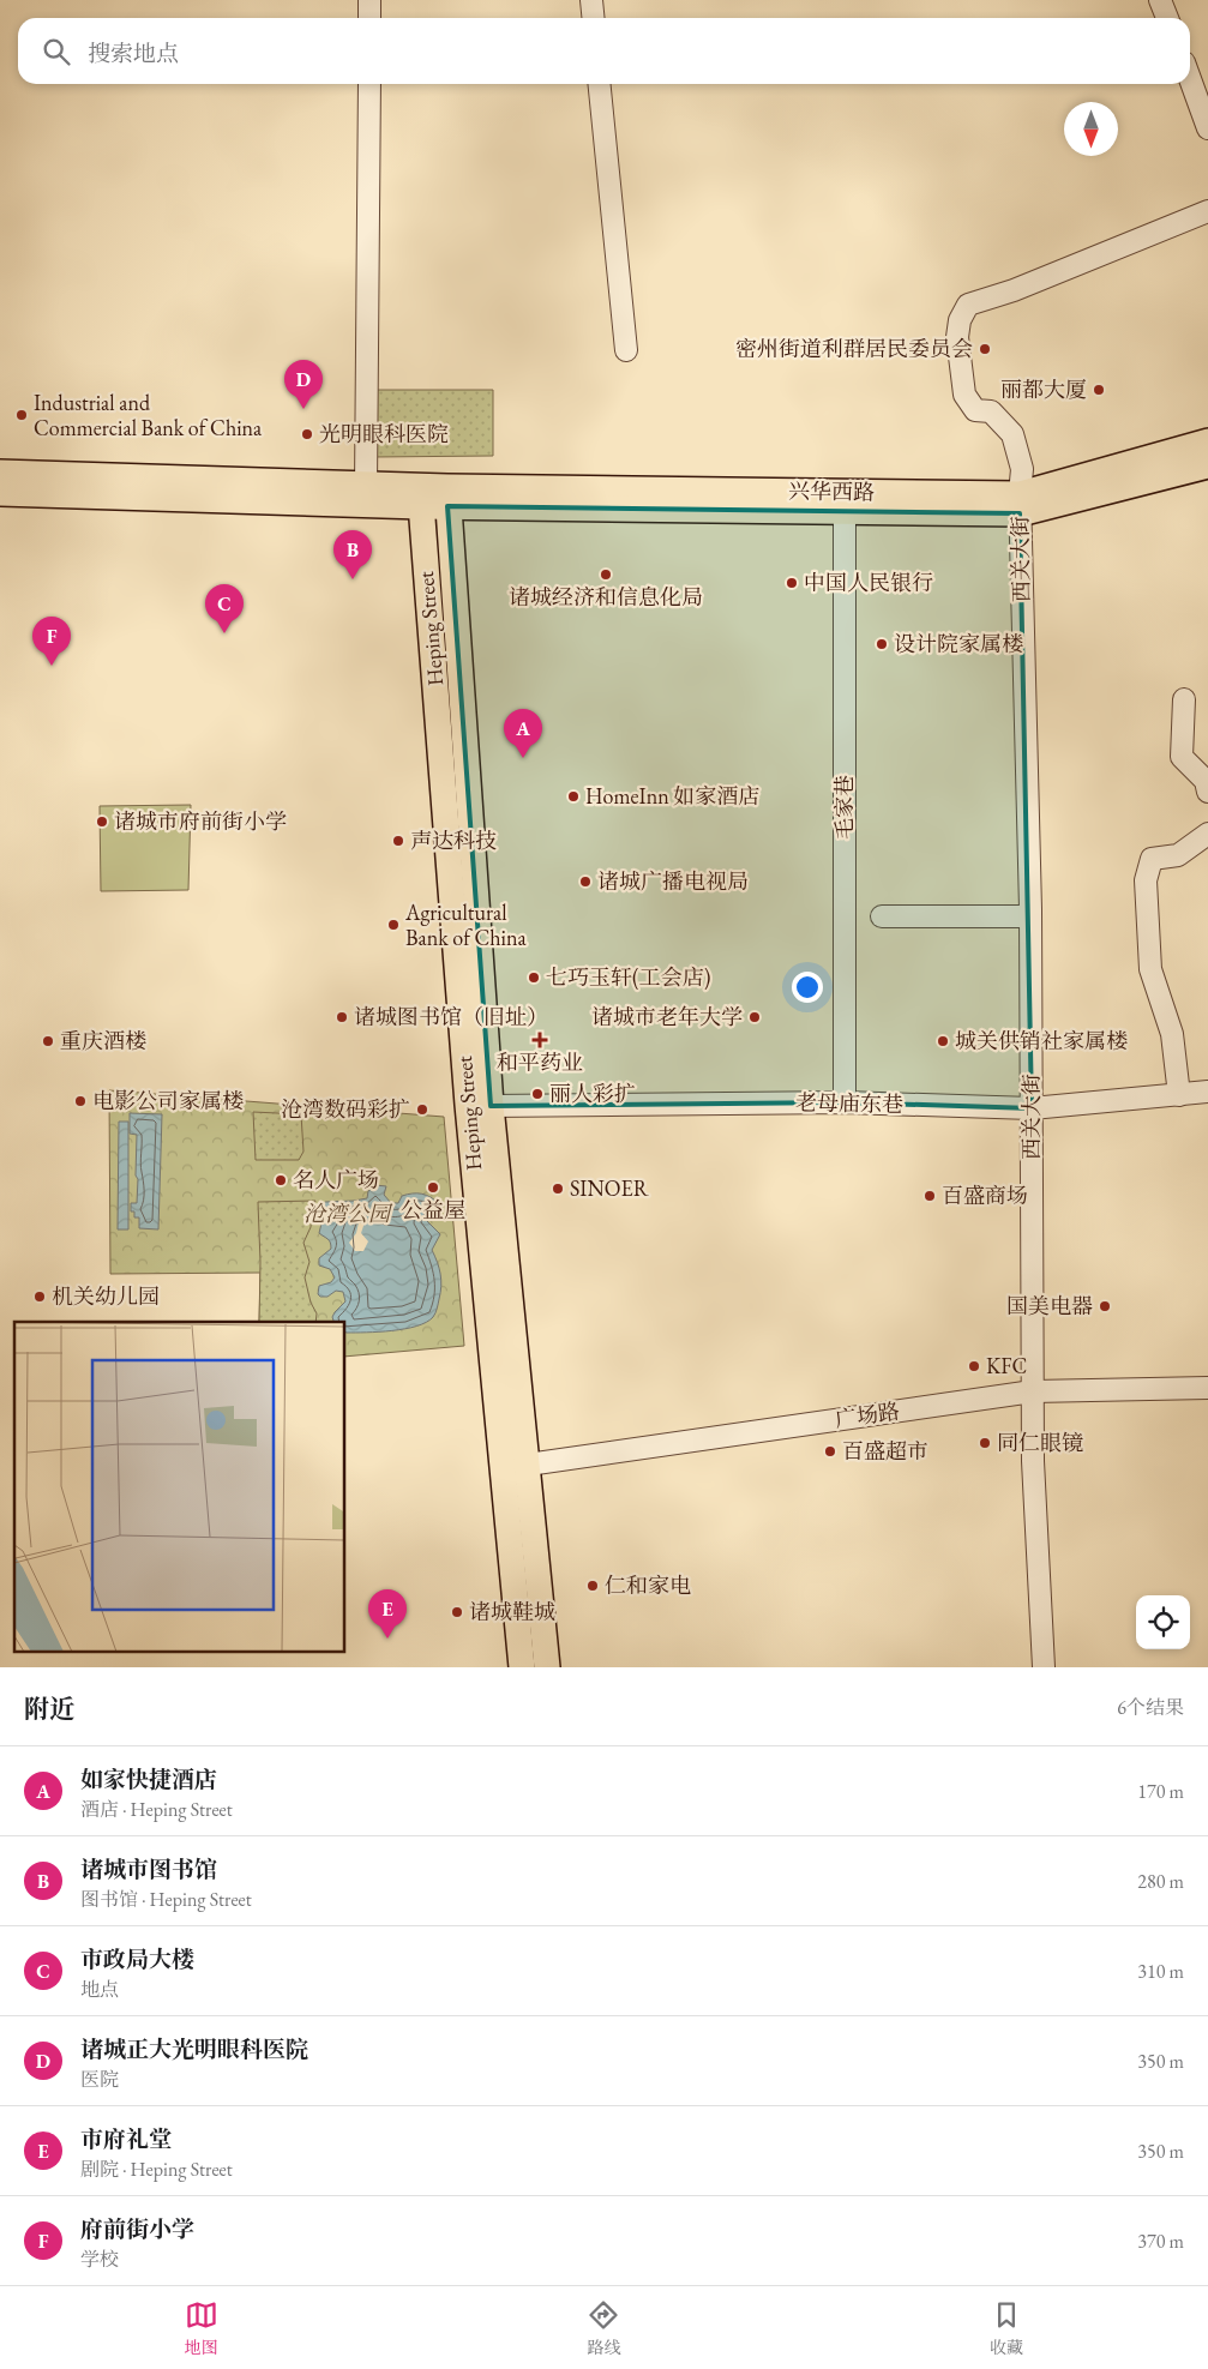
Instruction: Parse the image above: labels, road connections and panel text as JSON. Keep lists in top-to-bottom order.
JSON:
{
  "streets": {
    "main road": ["兴华西路", "Heping Street"],
    "street": [
      "西关大街",
      "毛家巷",
      "老母庙东巷",
      "广场路"
    ]
  },
  "crossings": [
    ["兴华西路", "西关大街"],
    ["兴华西路", "Heping Street"],
    ["西关大街", "老母庙东巷"],
    ["西关大街", "广场路"],
    ["Heping Street", "老母庙东巷"],
    ["Heping Street", "广场路"],
    ["毛家巷", "老母庙东巷"]
  ],
  "parks": ["沧湾公园"],
  "places": {
    "other": [
      "密州街道利群居民委员会",
      "丽都大厦",
      "Industrial and Commercial Bank of China",
      "光明眼科医院",
      "诸城经济和信息化局",
      "中国人民银行",
      "设计院家属楼",
      "HomeInn 如家酒店",
      "诸城市府前街小学",
      "声达科技",
      "诸城广播电视局",
      "Agricultural Bank of China",
      "七巧玉轩(工会店)",
      "诸城图书馆（旧址）",
      "诸城市老年大学",
      "重庆酒楼",
      "城关供销社家属楼",
      "丽人彩扩",
      "电影公司家属楼",
      "沧湾数码彩扩",
      "名人广场",
      "公益屋",
      "SINOER",
      "百盛商场",
      "机关幼儿园",
      "国美电器",
      "KFC",
      "同仁眼镜",
      "百盛超市",
      "仁和家电",
      "诸城鞋城"
    ],
    "health": ["和平药业"]
  },
  "north": "bottom",
  "page": {
    "search": "搜索地点",
    "pins": [
      "D",
      "B",
      "C",
      "F",
      "A",
      "E"
    ],
    "heading": ["附近", "6个结果"],
    "list": [
      {
        "mark": "A",
        "name": "如家快捷酒店",
        "note": "酒店 · Heping Street",
        "value": "170 m"
      },
      {
        "mark": "B",
        "name": "诸城市图书馆",
        "note": "图书馆 · Heping Street",
        "value": "280 m"
      },
      {
        "mark": "C",
        "name": "市政局大楼",
        "note": "地点",
        "value": "310 m"
      },
      {
        "mark": "D",
        "name": "诸城正大光明眼科医院",
        "note": "医院",
        "value": "350 m"
      },
      {
        "mark": "E",
        "name": "市府礼堂",
        "note": "剧院 · Heping Street",
        "value": "350 m"
      },
      {
        "mark": "F",
        "name": "府前街小学",
        "note": "学校",
        "value": "370 m"
      }
    ],
    "nav": ["地图", "路线", "收藏"]
  }
}
